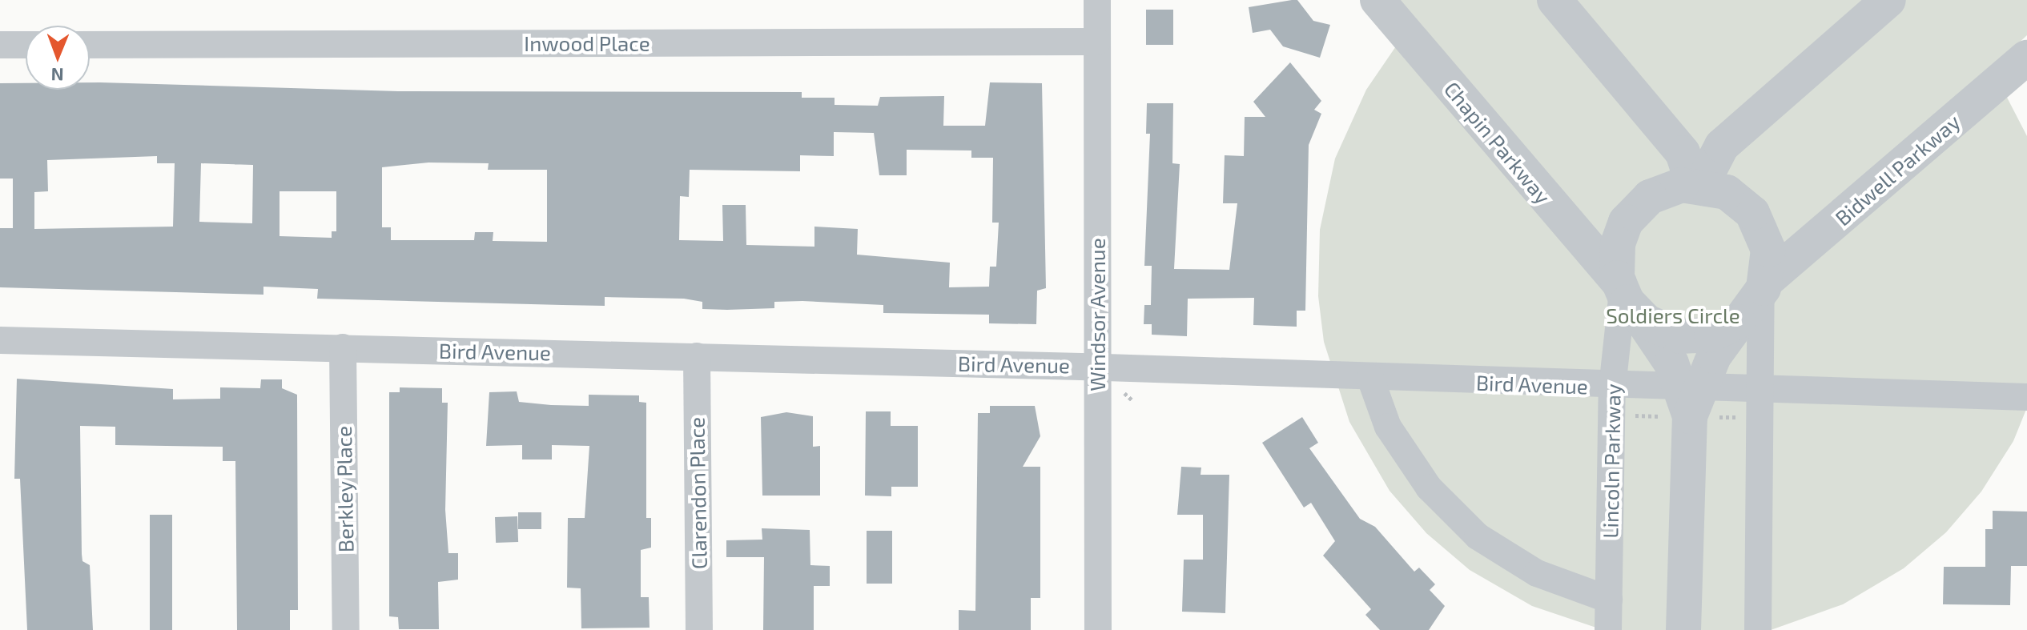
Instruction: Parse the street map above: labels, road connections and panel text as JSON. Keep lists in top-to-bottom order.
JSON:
{
  "streets": {
    "street": [
      "Inwood Place",
      "Chapin Parkway",
      "Bidwell Parkway",
      "Windsor Avenue",
      "Bird Avenue",
      "Lincoln Parkway",
      "Berkley Place",
      "Clarendon Place"
    ]
  },
  "crossings": [
    ["Inwood Place", "Windsor Avenue"],
    ["Chapin Parkway", "Bidwell Parkway"],
    ["Chapin Parkway", "Lincoln Parkway"],
    ["Bidwell Parkway", "Lincoln Parkway"],
    ["Windsor Avenue", "Bird Avenue"],
    ["Bird Avenue", "Lincoln Parkway"],
    ["Bird Avenue", "Berkley Place"],
    ["Bird Avenue", "Clarendon Place"]
  ],
  "parks": ["Soldiers Circle"],
  "north": "bottom"
}
